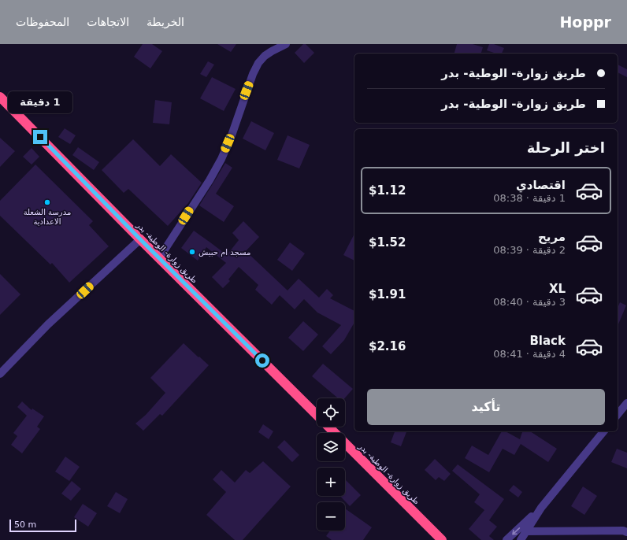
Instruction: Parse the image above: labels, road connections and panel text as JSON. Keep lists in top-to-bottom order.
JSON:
{
  "streets": {
    "highway": ["طريق زوارة- الوطية- بدر"]
  },
  "places": ["مدرسة الشعلة الاعدادية", "مسجد ام حبيش"],
  "scale_bar": "50 m",
  "page": {
    "header": "Hoppr",
    "nav": ["الخريطة", "الاتجاهات", "المحفوظات"],
    "banner": ["طريق زوارة- الوطية- بدر", "طريق زوارة- الوطية- بدر"],
    "bubble": "1 دقيقة",
    "heading": "اختر الرحلة",
    "list": [
      {
        "name": "اقتصادي",
        "note": "1 دقيقة · 08:38",
        "value": "$1.12"
      },
      {
        "name": "مريح",
        "note": "2 دقيقة · 08:39",
        "value": "$1.52"
      },
      {
        "name": "XL",
        "note": "3 دقيقة · 08:40",
        "value": "$1.91"
      },
      {
        "name": "Black",
        "note": "4 دقيقة · 08:41",
        "value": "$2.16"
      }
    ],
    "buttons": "تأكيد",
    "map_buttons": ["+", "−"],
    "scale": "50 m"
  }
}
